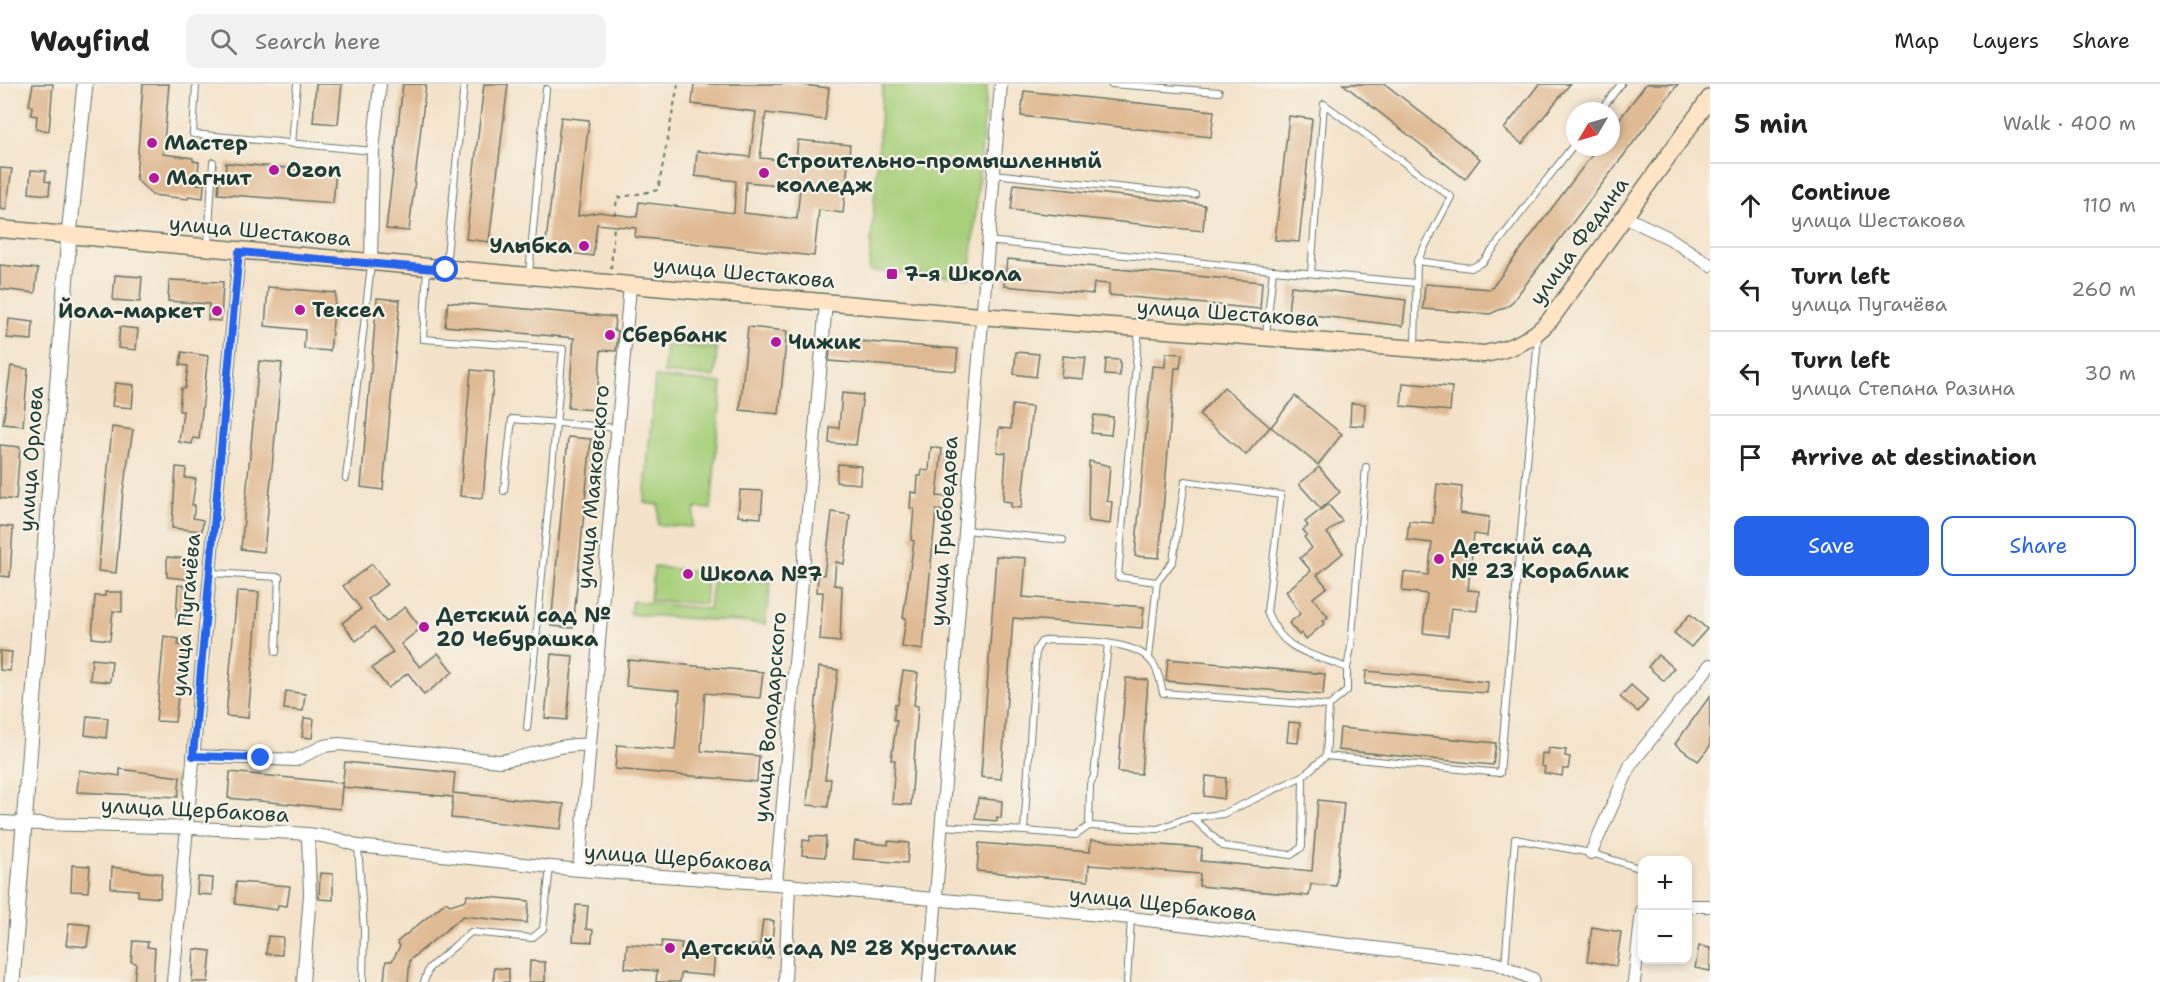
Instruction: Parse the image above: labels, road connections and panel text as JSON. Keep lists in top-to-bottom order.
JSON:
{
  "streets": {
    "main road": ["улица Шестакова", "улица Федина"],
    "street": [
      "улица Орлова",
      "улица Маяковского",
      "улица Грибоедова",
      "улица Пугачёва",
      "улица Володарского",
      "улица Щербакова"
    ]
  },
  "crossings": [
    ["улица Шестакова", "улица Федина"],
    ["улица Шестакова", "улица Орлова"],
    ["улица Шестакова", "улица Маяковского"],
    ["улица Шестакова", "улица Грибоедова"],
    ["улица Шестакова", "улица Пугачёва"],
    ["улица Шестакова", "улица Володарского"],
    ["улица Орлова", "улица Щербакова"],
    ["улица Маяковского", "улица Щербакова"],
    ["улица Грибоедова", "улица Щербакова"],
    ["улица Пугачёва", "улица Щербакова"],
    ["улица Володарского", "улица Щербакова"]
  ],
  "places": {
    "other": [
      "Мастер",
      "Ozon",
      "Строительно-промышленный колледж",
      "Магнит",
      "Улыбка",
      "Тексел",
      "Йола-маркет",
      "Сбербанк",
      "Чижик",
      "Детский сад № 23 Кораблик",
      "Школа №7",
      "Детский сад № 20 Чебурашка",
      "Детский сад № 28 Хрусталик"
    ],
    "transit": ["7-я Школа"]
  },
  "north": "bottom left",
  "page": {
    "header": "Wayfind",
    "search": "Search here",
    "nav": ["Map", "Layers", "Share"],
    "heading": ["5 min", "Walk · 400 m"],
    "list": [
      ["Continue", "улица Шестакова", "110 m"],
      ["Turn left", "улица Пугачёва", "260 m"],
      ["Turn left", "улица Степана Разина", "30 m"],
      "Arrive at destination"
    ],
    "buttons": ["Save", "Share"],
    "map_buttons": ["+", "−"]
  }
}
